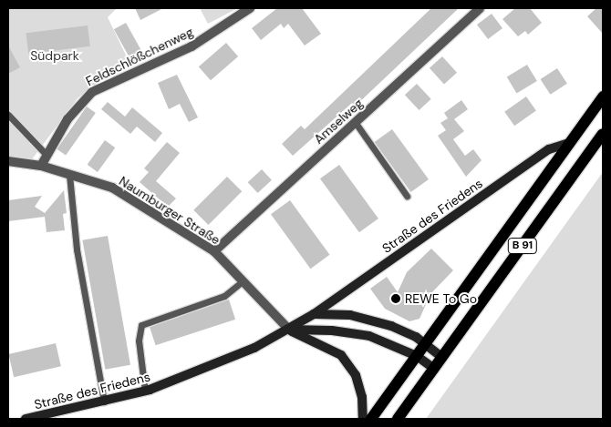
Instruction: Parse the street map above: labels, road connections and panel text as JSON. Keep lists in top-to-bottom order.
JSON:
{
  "streets": {
    "main road": ["B 91"],
    "street": [
      "Feldschlößchenweg",
      "Amselweg",
      "Naumburger Straße",
      "Straße des Friedens"
    ]
  },
  "crossings": [
    ["Feldschlößchenweg", "Naumburger Straße"],
    ["Amselweg", "Naumburger Straße"],
    ["Naumburger Straße", "Straße des Friedens"],
    ["Straße des Friedens", "B 91"]
  ],
  "parks": ["Südpark"],
  "places": ["REWE To Go"]
}
